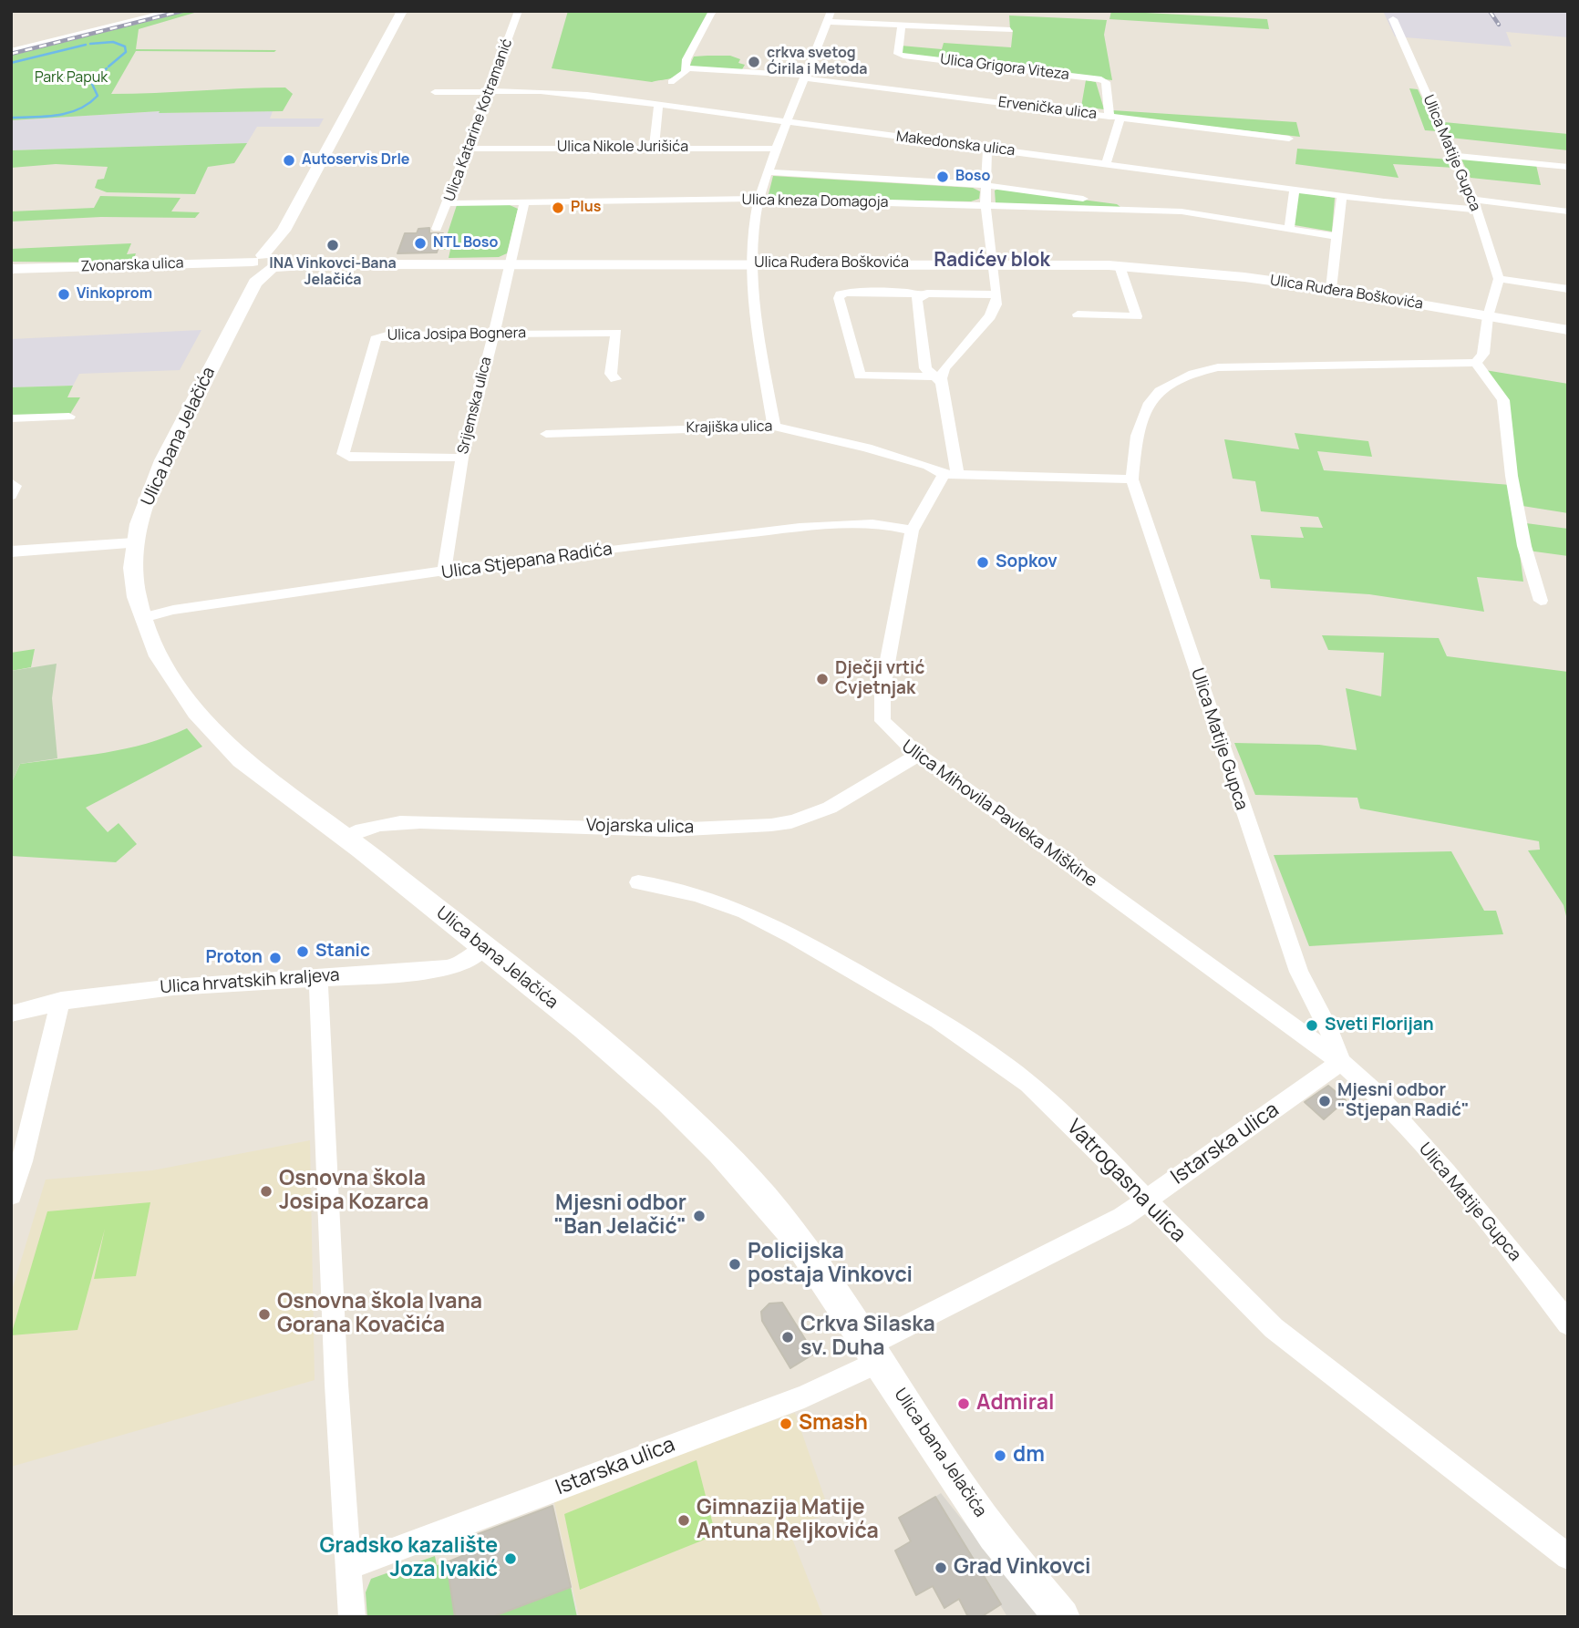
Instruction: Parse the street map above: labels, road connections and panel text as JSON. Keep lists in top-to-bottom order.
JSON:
{
  "streets": {
    "main road": ["Ulica Ruđera Boškovića", "Zvonarska ulica", "Ulica bana Jelačića"],
    "street": [
      "Ulica Grigora Viteza",
      "Ervenička ulica",
      "Ulica Katarine Kotramanić",
      "Makedonska ulica",
      "Ulica Nikole Jurišića",
      "Ulica Matije Gupca",
      "Ulica kneza Domagoja",
      "Ulica Josipa Bognera",
      "Srijemska ulica",
      "Krajiška ulica",
      "Ulica Stjepana Radića",
      "Ulica Mihovila Pavleka Miškine",
      "Vojarska ulica",
      "Ulica hrvatskih kraljeva",
      "Istarska ulica",
      "Vatrogasna ulica"
    ]
  },
  "crossings": [
    ["Ulica Grigora Viteza", "Ervenička ulica"],
    ["Ulica Katarine Kotramanić", "Makedonska ulica"],
    ["Ulica Katarine Kotramanić", "Ulica Nikole Jurišića"],
    ["Ulica Katarine Kotramanić", "Ulica kneza Domagoja"],
    ["Makedonska ulica", "Ulica Matije Gupca"],
    ["Ulica Matije Gupca", "Ulica Mihovila Pavleka Miškine"],
    ["Ulica Matije Gupca", "Istarska ulica"],
    ["Ulica kneza Domagoja", "Srijemska ulica"],
    ["Ulica Ruđera Boškovića", "Zvonarska ulica"],
    ["Ulica Ruđera Boškovića", "Srijemska ulica"],
    ["Ulica Ruđera Boškovića", "Ulica bana Jelačića"],
    ["Zvonarska ulica", "Ulica bana Jelačića"],
    ["Ulica Josipa Bognera", "Srijemska ulica"],
    ["Srijemska ulica", "Ulica Stjepana Radića"],
    ["Krajiška ulica", "Ulica Mihovila Pavleka Miškine"],
    ["Ulica bana Jelačića", "Ulica Stjepana Radića"],
    ["Ulica bana Jelačića", "Vojarska ulica"],
    ["Ulica bana Jelačića", "Ulica hrvatskih kraljeva"],
    ["Ulica bana Jelačića", "Istarska ulica"],
    ["Ulica Stjepana Radića", "Ulica Mihovila Pavleka Miškine"],
    ["Ulica Mihovila Pavleka Miškine", "Vojarska ulica"],
    ["Ulica Mihovila Pavleka Miškine", "Istarska ulica"],
    ["Istarska ulica", "Vatrogasna ulica"]
  ],
  "districts": ["Radićev blok"],
  "parks": ["Park Papuk"],
  "places": [
    "crkva svetog Ćirila i Metoda",
    "Autoservis Drle",
    "Boso",
    "Plus",
    "NTL Boso",
    "INA Vinkovci-Bana Jelačića",
    "Vinkoprom",
    "Sopkov",
    "Dječji vrtić Cvjetnjak",
    "Stanic",
    "Proton",
    "Sveti Florijan",
    "Mjesni odbor \"Stjepan Radić\"",
    "Osnovna škola Josipa Kozarca",
    "Mjesni odbor \"Ban Jelačić\"",
    "Policijska postaja Vinkovci",
    "Osnovna škola Ivana Gorana Kovačića",
    "Crkva Silaska sv. Duha",
    "Admiral",
    "Smash",
    "dm",
    "Gimnazija Matije Antuna Reljkovića",
    "Gradsko kazalište Joza Ivakić",
    "Grad Vinkovci"
  ]
}
